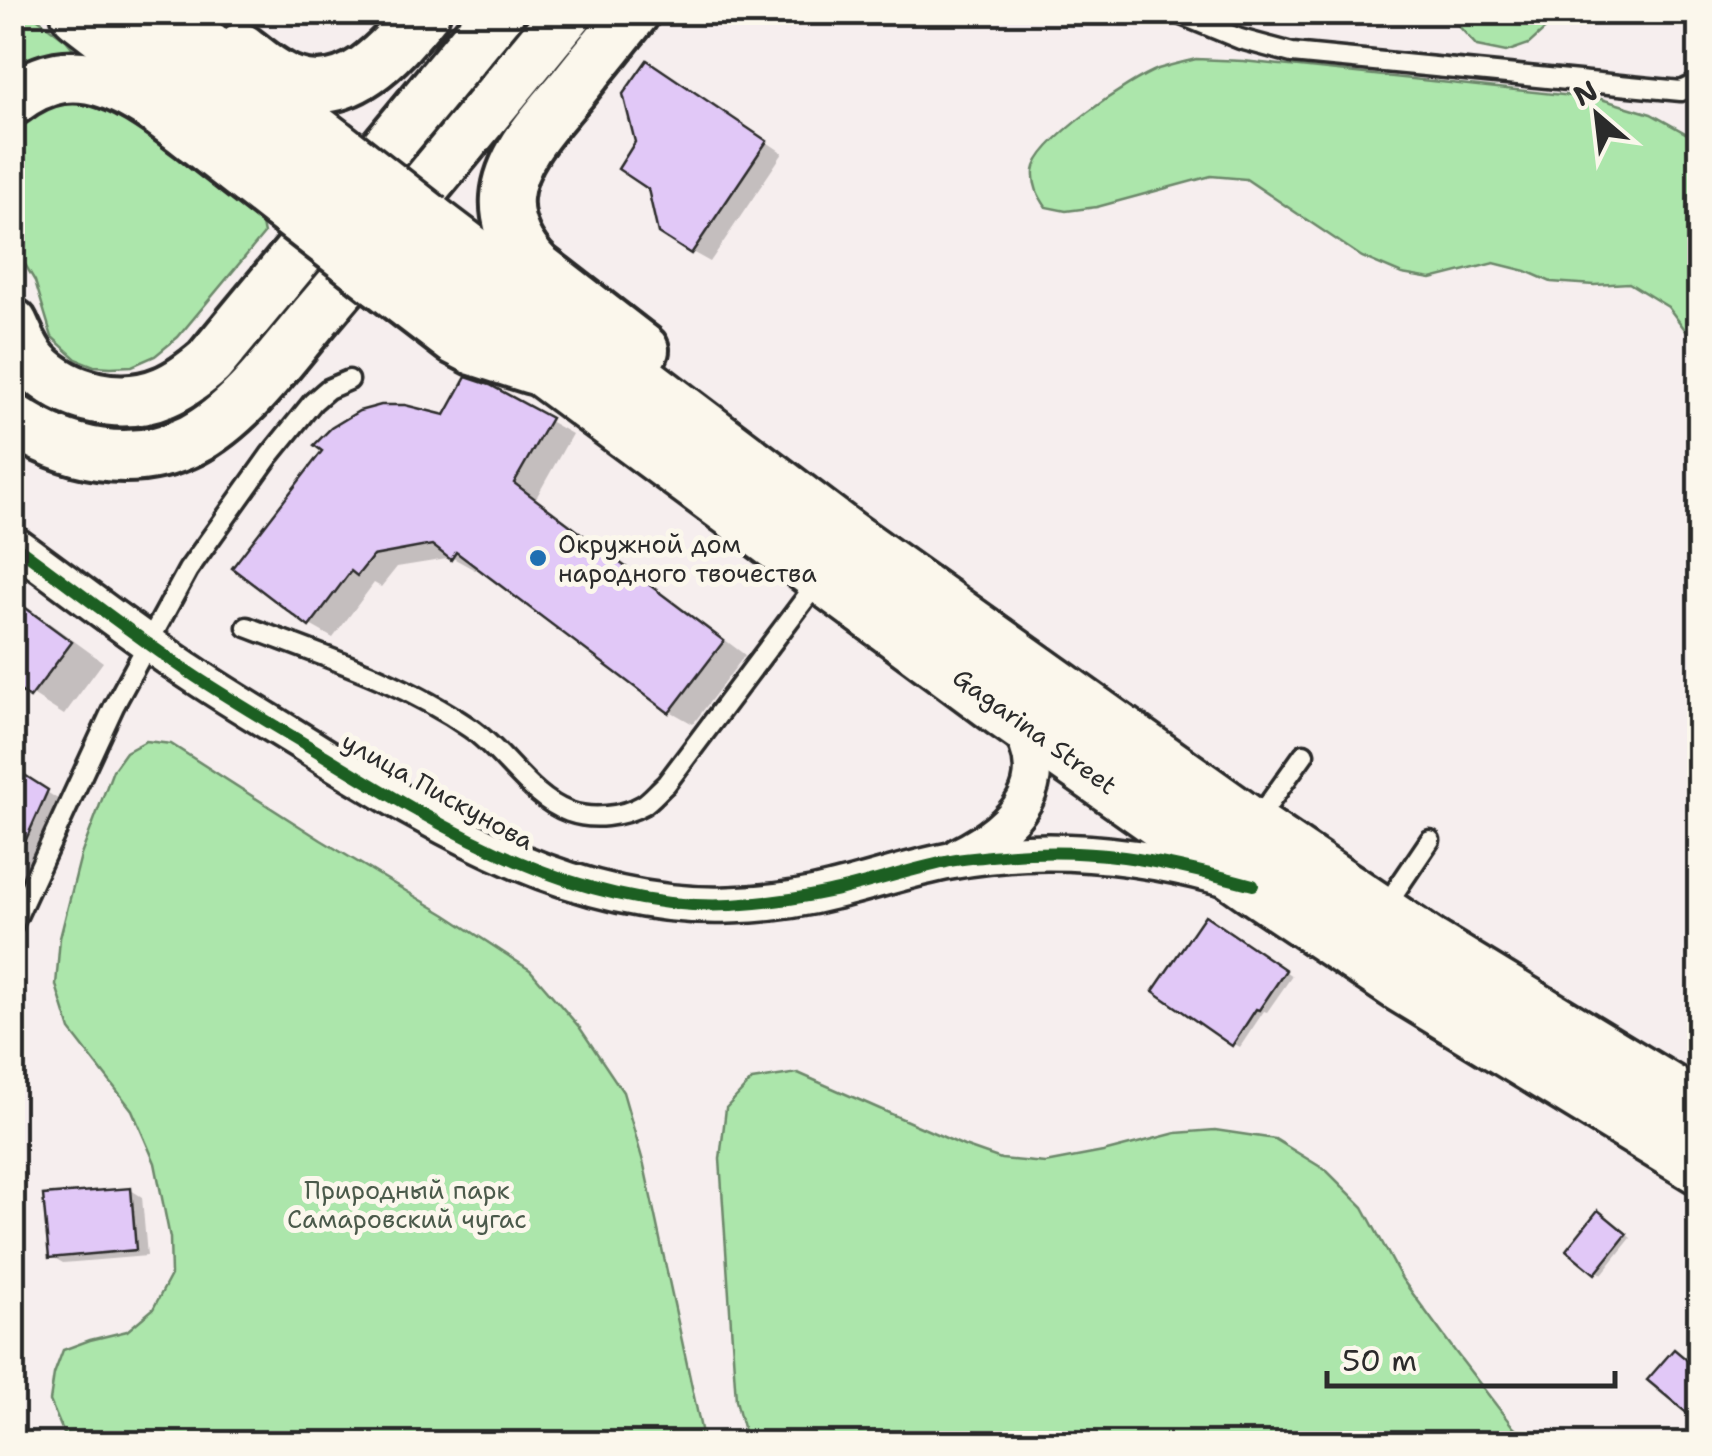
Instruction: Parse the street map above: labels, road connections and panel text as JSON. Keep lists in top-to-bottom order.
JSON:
{
  "streets": {
    "main road": ["Gagarina Street"],
    "street": ["улица Пискунова"]
  },
  "crossings": [
    ["Gagarina Street", "улица Пискунова"]
  ],
  "parks": ["Природный парк Самаровский чугас"],
  "places": ["Окружной дом народного твочества"],
  "scale_bar": "50 m",
  "north": "top left"
}
